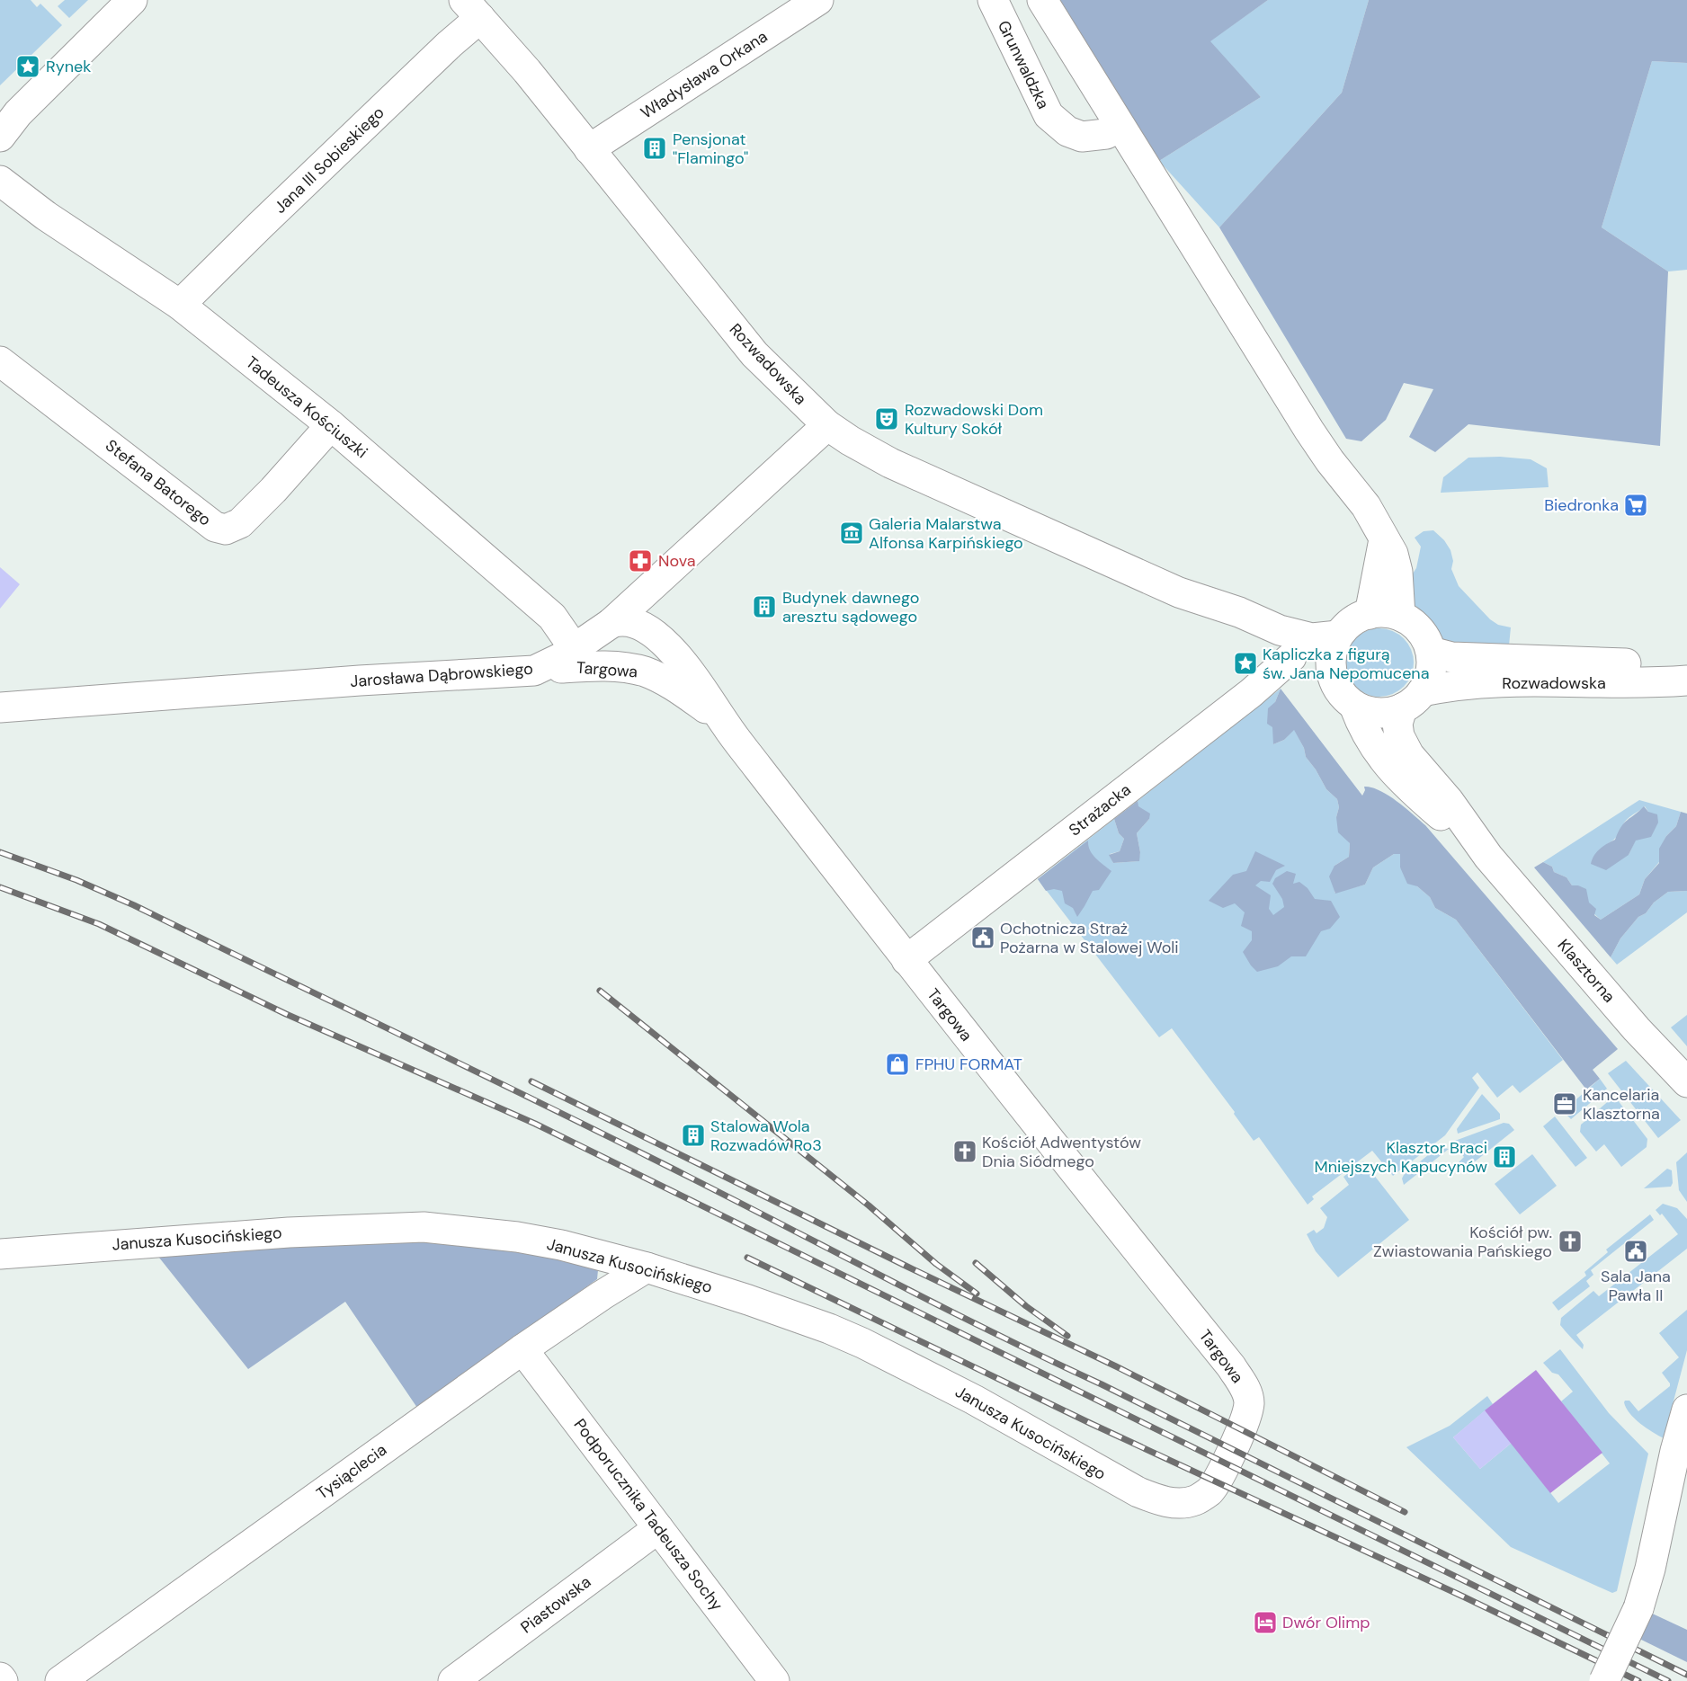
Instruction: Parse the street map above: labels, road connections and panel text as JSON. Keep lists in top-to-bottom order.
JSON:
{
  "streets": {
    "street": [
      "Grunwaldzka",
      "Władysława Orkana",
      "Jana III Sobieskiego",
      "Rozwadowska",
      "Tadeusza Kościuszki",
      "Stefana Batorego",
      "Targowa",
      "Jarosława Dąbrowskiego",
      "Strażacka",
      "Klasztorna",
      "Janusza Kusocińskiego",
      "Tysiąclecia",
      "Podporucznika Tadeusza Sochy",
      "Piastowska"
    ]
  },
  "crossings": [
    ["Władysława Orkana", "Rozwadowska"],
    ["Jana III Sobieskiego", "Rozwadowska"],
    ["Jana III Sobieskiego", "Tadeusza Kościuszki"],
    ["Rozwadowska", "Strażacka"],
    ["Rozwadowska", "Klasztorna"],
    ["Tadeusza Kościuszki", "Stefana Batorego"],
    ["Tadeusza Kościuszki", "Targowa"],
    ["Targowa", "Jarosława Dąbrowskiego"],
    ["Targowa", "Strażacka"],
    ["Targowa", "Janusza Kusocińskiego"],
    ["Janusza Kusocińskiego", "Tysiąclecia"],
    ["Tysiąclecia", "Podporucznika Tadeusza Sochy"],
    ["Podporucznika Tadeusza Sochy", "Piastowska"]
  ],
  "places": {
    "place": ["Rynek", "Kapliczka z figurą św. Jana Nepomucena"],
    "building": [
      "Pensjonat \"Flamingo\"",
      "Budynek dawnego aresztu sądowego",
      "Stalowa Wola Rozwadów Ro3",
      "Klasztor Braci Mniejszych Kapucynów"
    ],
    "theatre": ["Rozwadowski Dom Kultury Sokół"],
    "supermarket": ["Biedronka"],
    "museum": ["Galeria Malarstwa Alfonsa Karpińskiego"],
    "pharmacy": ["Nova"],
    "public building": ["Ochotnicza Straż Pożarna w Stalowej Woli", "Sala Jana Pawła II"],
    "shop": ["FPHU FORMAT"],
    "office": ["Kancelaria Klasztorna"],
    "church": ["Kościół Adwentystów Dnia Siódmego", "Kościół pw. Zwiastowania Pańskiego"],
    "hotel": ["Dwór Olimp"]
  }
}
